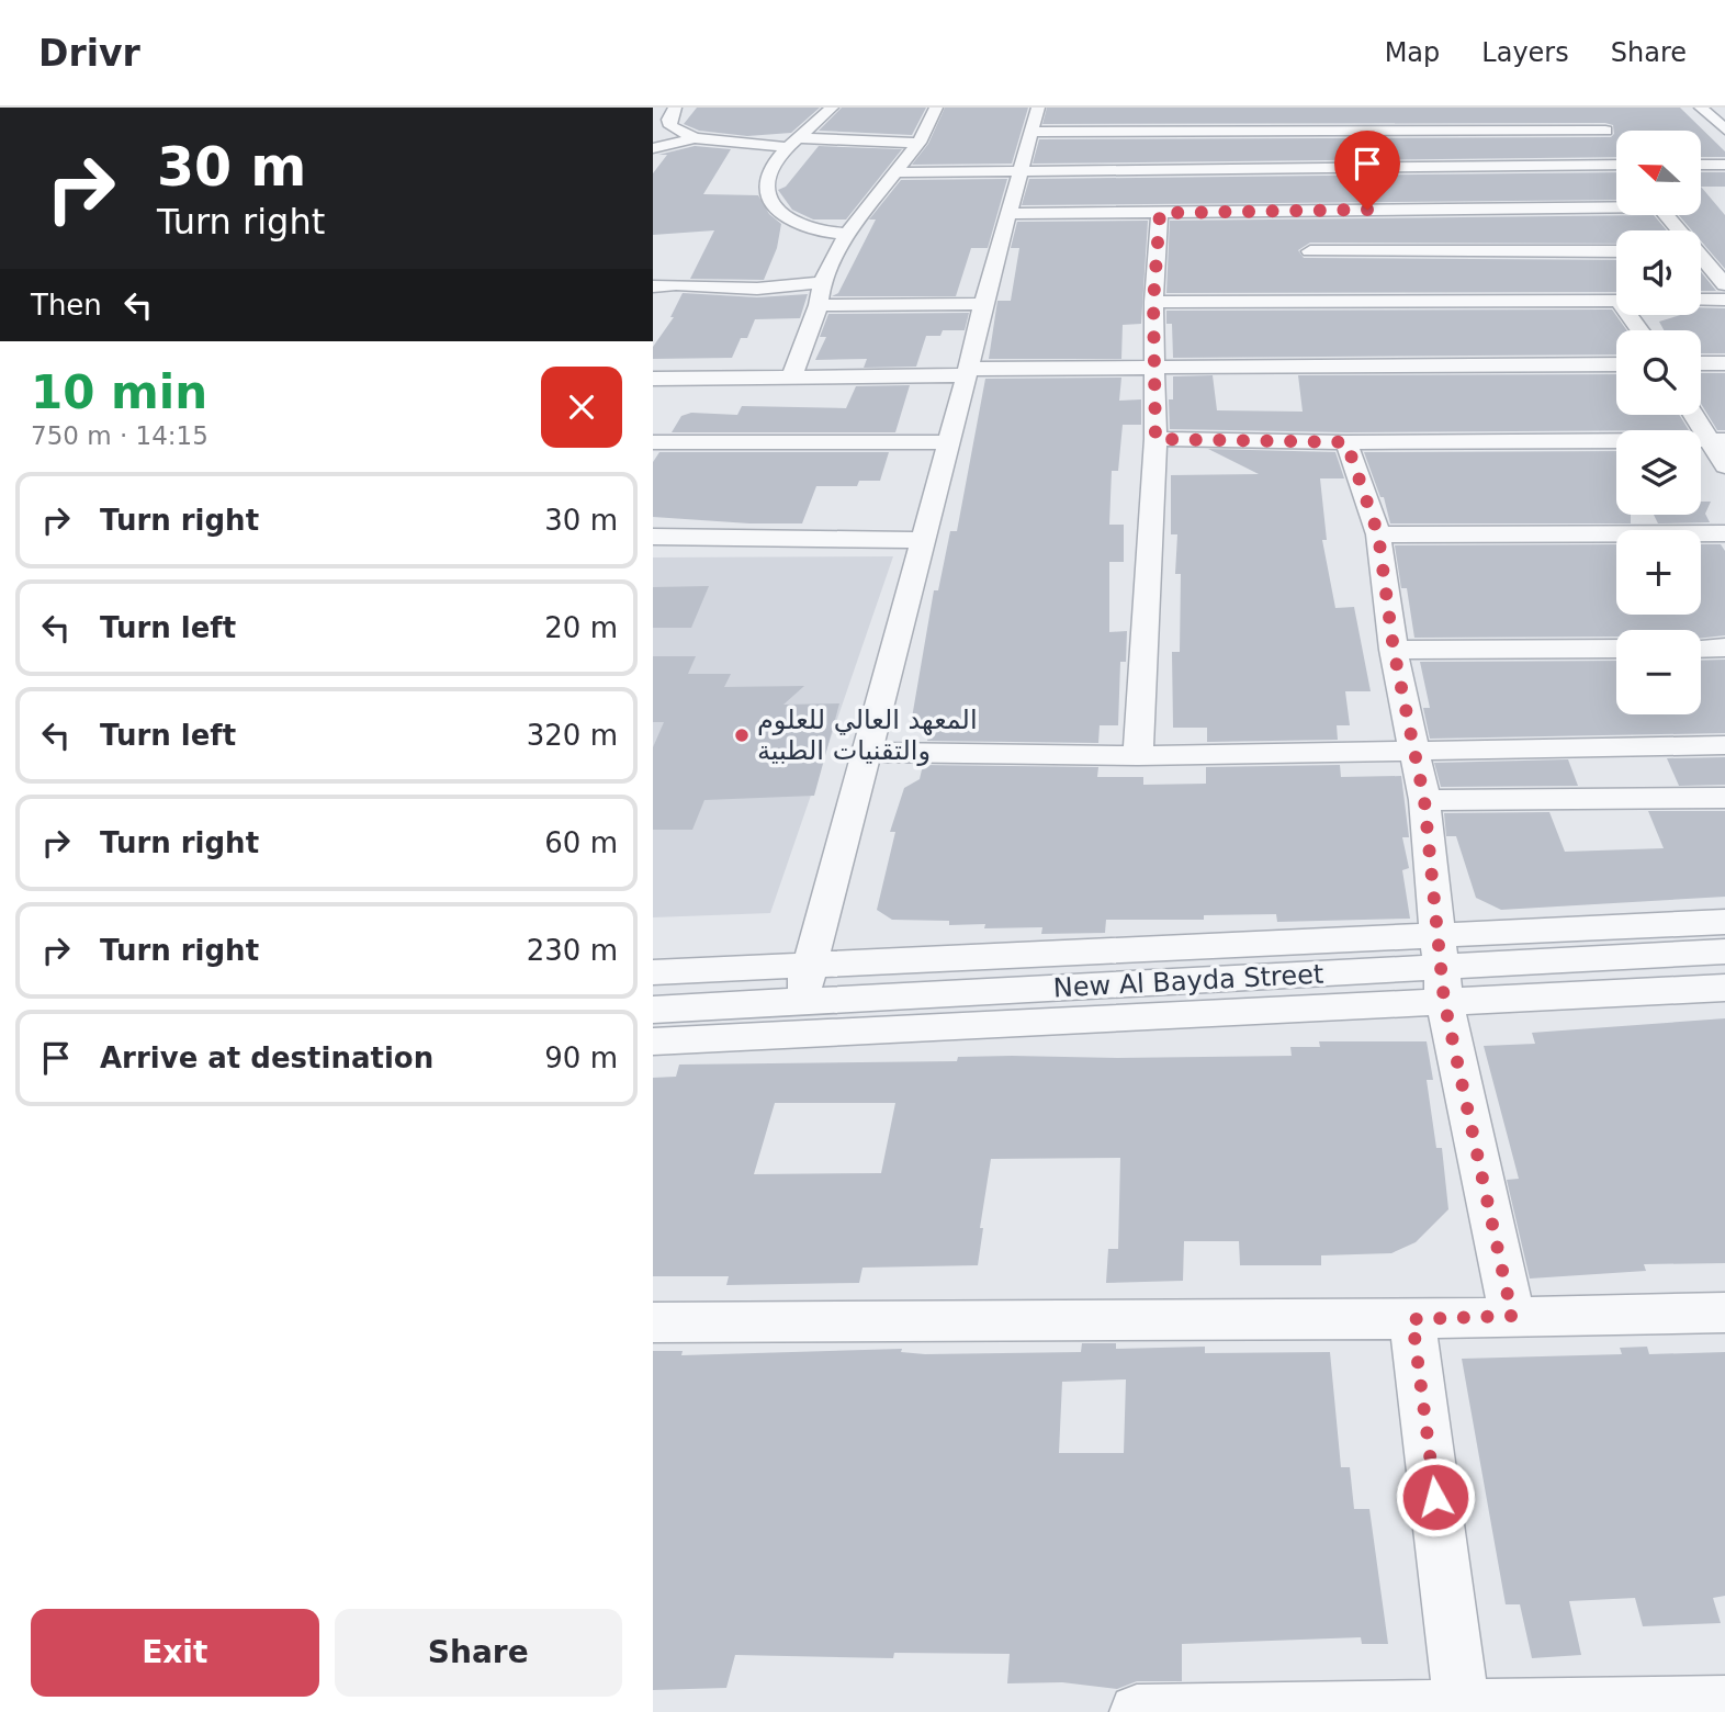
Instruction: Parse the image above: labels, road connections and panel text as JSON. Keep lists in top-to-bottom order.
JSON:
{
  "streets": {
    "street": ["New Al Bayda Street"]
  },
  "places": ["المعهد العالي للعلوم والتقنيات الطبية"],
  "north": "left",
  "page": {
    "header": "Drivr",
    "nav": ["Map", "Layers", "Share"],
    "turn": ["30 m", "Turn right"],
    "map_buttons": ["+", "−"],
    "then": "Then",
    "heading": ["10 min", "750 m · 14:15"],
    "list": [
      {
        "name": "Turn right",
        "value": "30 m"
      },
      {
        "name": "Turn left",
        "value": "20 m"
      },
      {
        "name": "Turn left",
        "value": "320 m"
      },
      {
        "name": "Turn right",
        "value": "60 m"
      },
      {
        "name": "Turn right",
        "value": "230 m"
      },
      {
        "name": "Arrive at destination",
        "value": "90 m"
      }
    ],
    "buttons": ["Exit", "Share"]
  }
}
